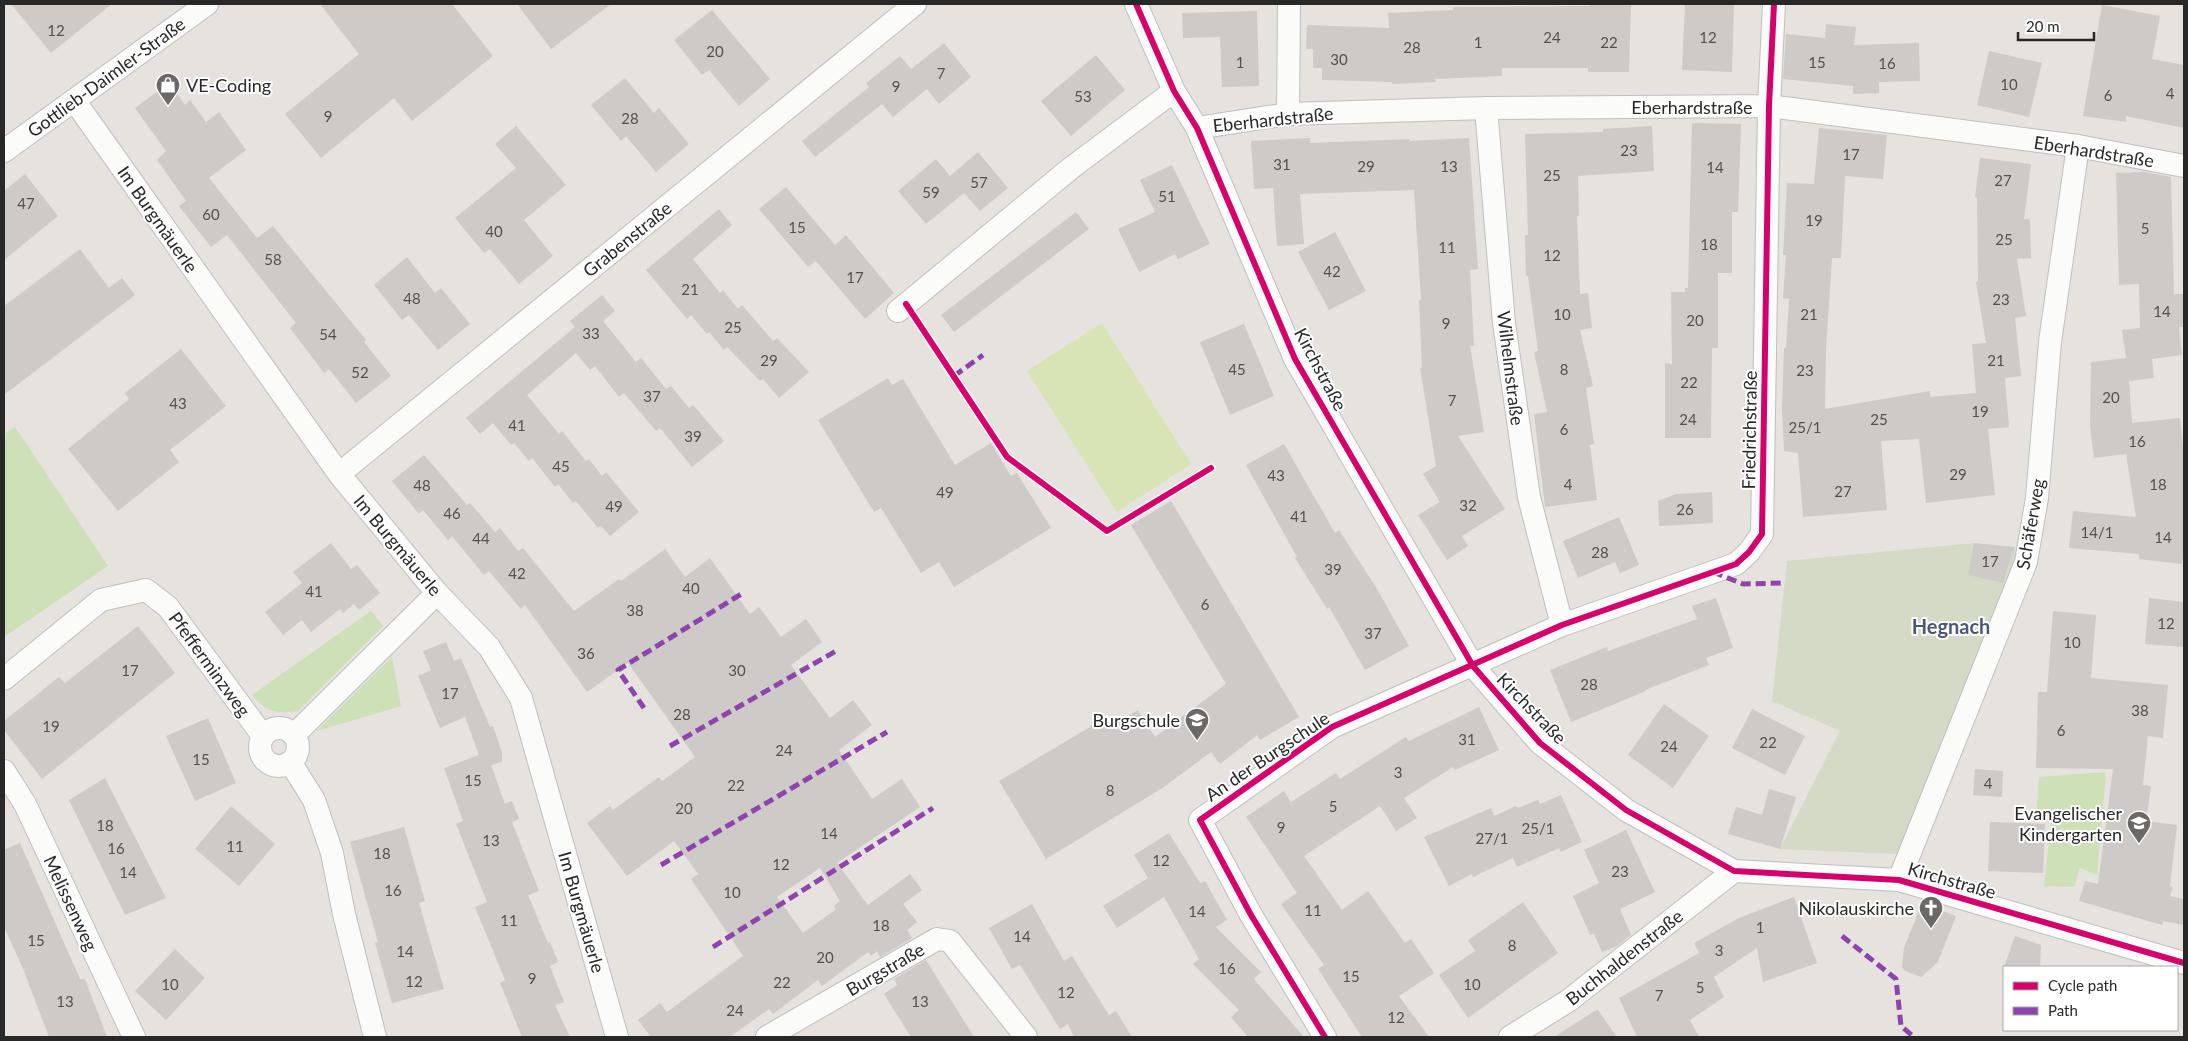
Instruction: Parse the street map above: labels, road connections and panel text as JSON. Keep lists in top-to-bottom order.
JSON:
{
  "streets": {
    "street": [
      "Gottlieb-Daimler-Straße",
      "Eberhardstraße",
      "Im Burgmäuerle",
      "Grabenstraße",
      "Wilhelmstraße",
      "Kirchstraße",
      "Friedrichstraße",
      "Schäferweg",
      "Pfefferminzweg",
      "An der Burgschule",
      "Melissenweg",
      "Buchhaldenstraße",
      "Burgstraße"
    ]
  },
  "crossings": [
    ["Gottlieb-Daimler-Straße", "Im Burgmäuerle"],
    ["Eberhardstraße", "Wilhelmstraße"],
    ["Eberhardstraße", "Kirchstraße"],
    ["Eberhardstraße", "Friedrichstraße"],
    ["Eberhardstraße", "Schäferweg"],
    ["Im Burgmäuerle", "Grabenstraße"],
    ["Wilhelmstraße", "Friedrichstraße"],
    ["Kirchstraße", "Friedrichstraße"],
    ["Kirchstraße", "Schäferweg"],
    ["Kirchstraße", "An der Burgschule"],
    ["Kirchstraße", "Buchhaldenstraße"],
    ["Friedrichstraße", "An der Burgschule"]
  ],
  "districts": ["Hegnach"],
  "places": {
    "shop": ["VE-Coding"],
    "school or university": ["Burgschule", "Evangelischer Kindergarten"],
    "church": ["Nikolauskirche"]
  },
  "house_numbers": [
    "12",
    "24",
    "12",
    "1",
    "22",
    "28",
    "20",
    "30",
    "1",
    "15",
    "16",
    "7",
    "10",
    "9",
    "4",
    "6",
    "53",
    "9",
    "28",
    "23",
    "17",
    "31",
    "29",
    "13",
    "14",
    "25",
    "27",
    "57",
    "59",
    "51",
    "47",
    "60",
    "19",
    "15",
    "5",
    "40",
    "25",
    "18",
    "11",
    "12",
    "58",
    "42",
    "17",
    "21",
    "48",
    "23",
    "14",
    "10",
    "21",
    "20",
    "9",
    "25",
    "33",
    "54",
    "29",
    "21",
    "45",
    "8",
    "23",
    "52",
    "22",
    "37",
    "20",
    "7",
    "43",
    "19",
    "24",
    "25",
    "41",
    "25/1",
    "6",
    "39",
    "16",
    "45",
    "29",
    "43",
    "4",
    "18",
    "48",
    "27",
    "49",
    "32",
    "49",
    "26",
    "46",
    "41",
    "14/1",
    "14",
    "44",
    "28",
    "17",
    "39",
    "42",
    "40",
    "41",
    "6",
    "38",
    "12",
    "37",
    "10",
    "36",
    "17",
    "30",
    "28",
    "17",
    "38",
    "28",
    "19",
    "6",
    "31",
    "22",
    "24",
    "24",
    "15",
    "3",
    "15",
    "4",
    "22",
    "8",
    "5",
    "20",
    "18",
    "9",
    "25/1",
    "14",
    "27/1",
    "13",
    "11",
    "16",
    "18",
    "12",
    "12",
    "23",
    "14",
    "16",
    "10",
    "11",
    "14",
    "11",
    "18",
    "1",
    "14",
    "15",
    "8",
    "3",
    "14",
    "20",
    "16",
    "15",
    "9",
    "12",
    "22",
    "10",
    "10",
    "5",
    "12",
    "7",
    "13",
    "13",
    "24",
    "12"
  ],
  "legend": ["Cycle path", "Path"],
  "scale_bar": "20 m"
}
